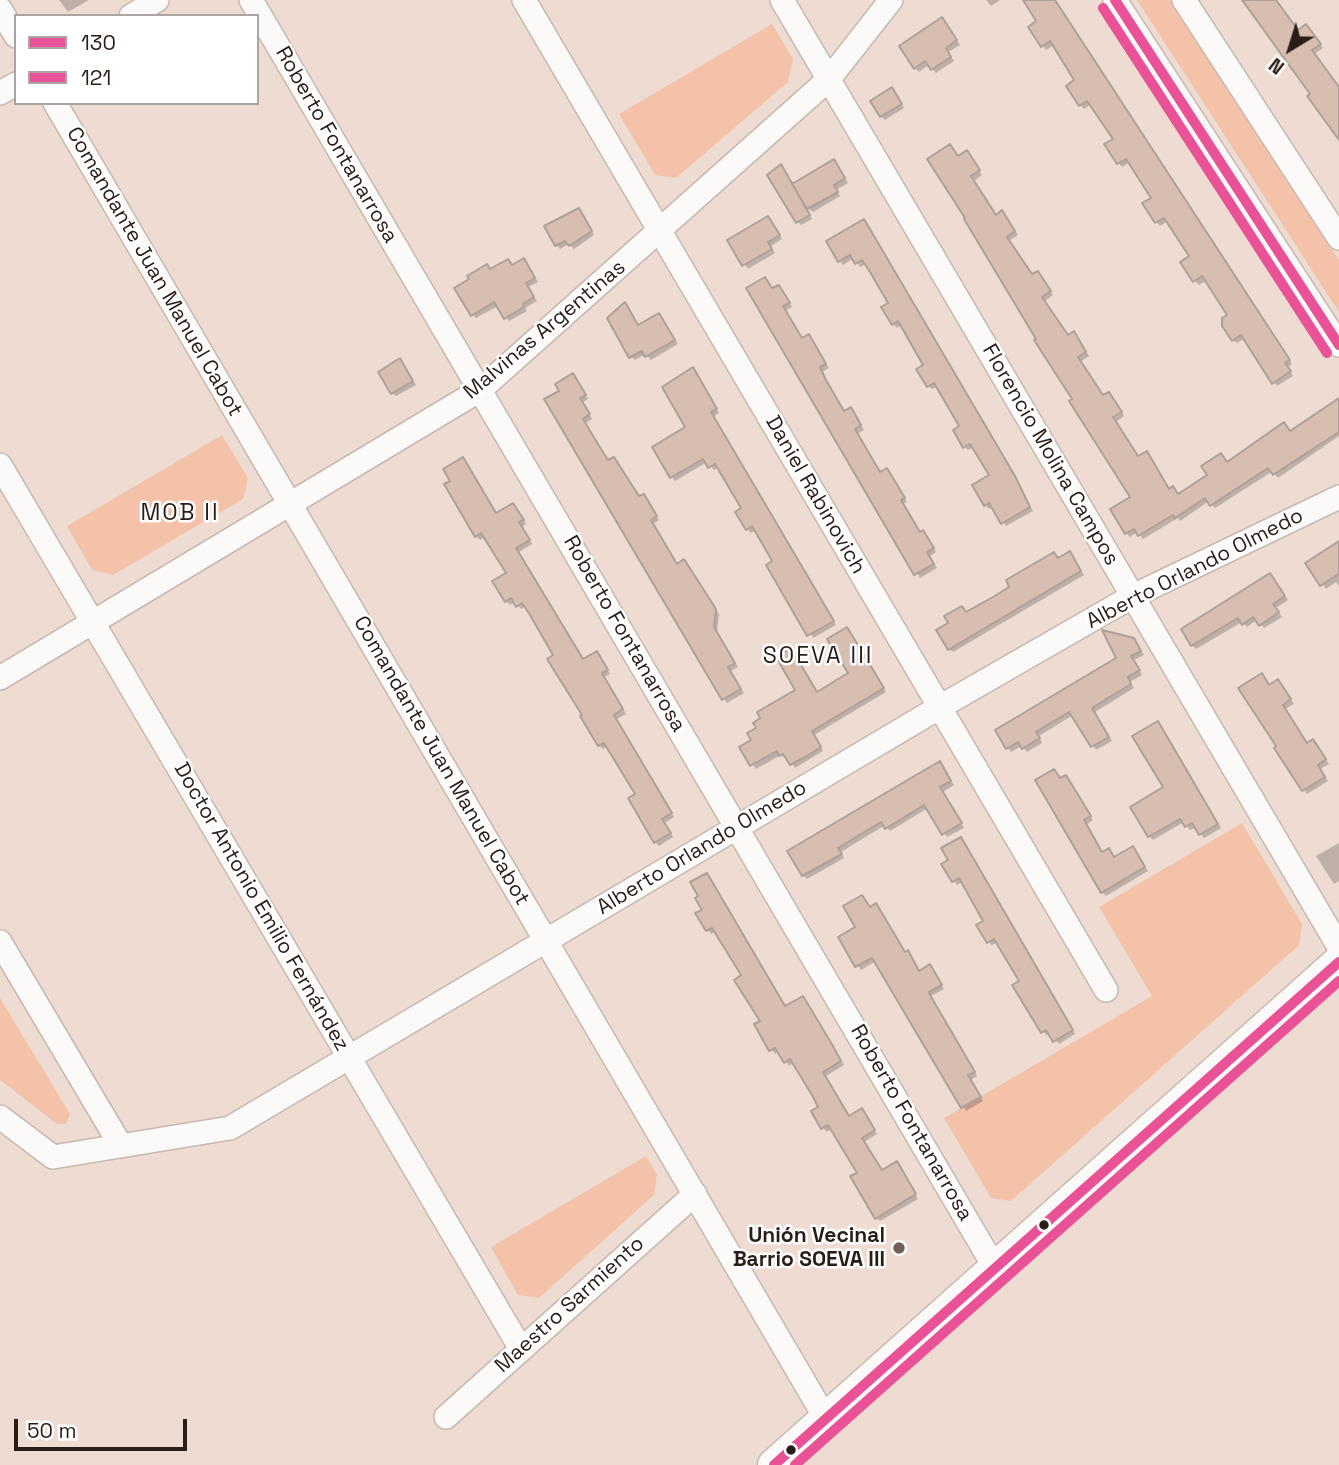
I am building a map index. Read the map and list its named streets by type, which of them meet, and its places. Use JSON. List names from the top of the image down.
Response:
{
  "streets": {
    "street": [
      "Roberto Fontanarrosa",
      "Comandante Juan Manuel Cabot",
      "Malvinas Argentinas",
      "Florencio Molina Campos",
      "Daniel Rabinovich",
      "Alberto Orlando Olmedo",
      "Doctor Antonio Emilio Fernández",
      "Maestro Sarmiento"
    ]
  },
  "crossings": [
    ["Roberto Fontanarrosa", "Malvinas Argentinas"],
    ["Roberto Fontanarrosa", "Alberto Orlando Olmedo"],
    ["Comandante Juan Manuel Cabot", "Malvinas Argentinas"],
    ["Comandante Juan Manuel Cabot", "Alberto Orlando Olmedo"],
    ["Comandante Juan Manuel Cabot", "Maestro Sarmiento"],
    ["Malvinas Argentinas", "Florencio Molina Campos"],
    ["Malvinas Argentinas", "Daniel Rabinovich"],
    ["Malvinas Argentinas", "Doctor Antonio Emilio Fernández"],
    ["Florencio Molina Campos", "Alberto Orlando Olmedo"],
    ["Daniel Rabinovich", "Alberto Orlando Olmedo"],
    ["Alberto Orlando Olmedo", "Doctor Antonio Emilio Fernández"],
    ["Doctor Antonio Emilio Fernández", "Maestro Sarmiento"]
  ],
  "districts": ["MOB II", "SOEVA III"],
  "places": ["Unión Vecinal Barrio SOEVA III"],
  "lines": ["transit line 130", "transit line 121"],
  "legend": ["130", "121"],
  "scale_bar": "50 m",
  "north": "bottom left"
}
